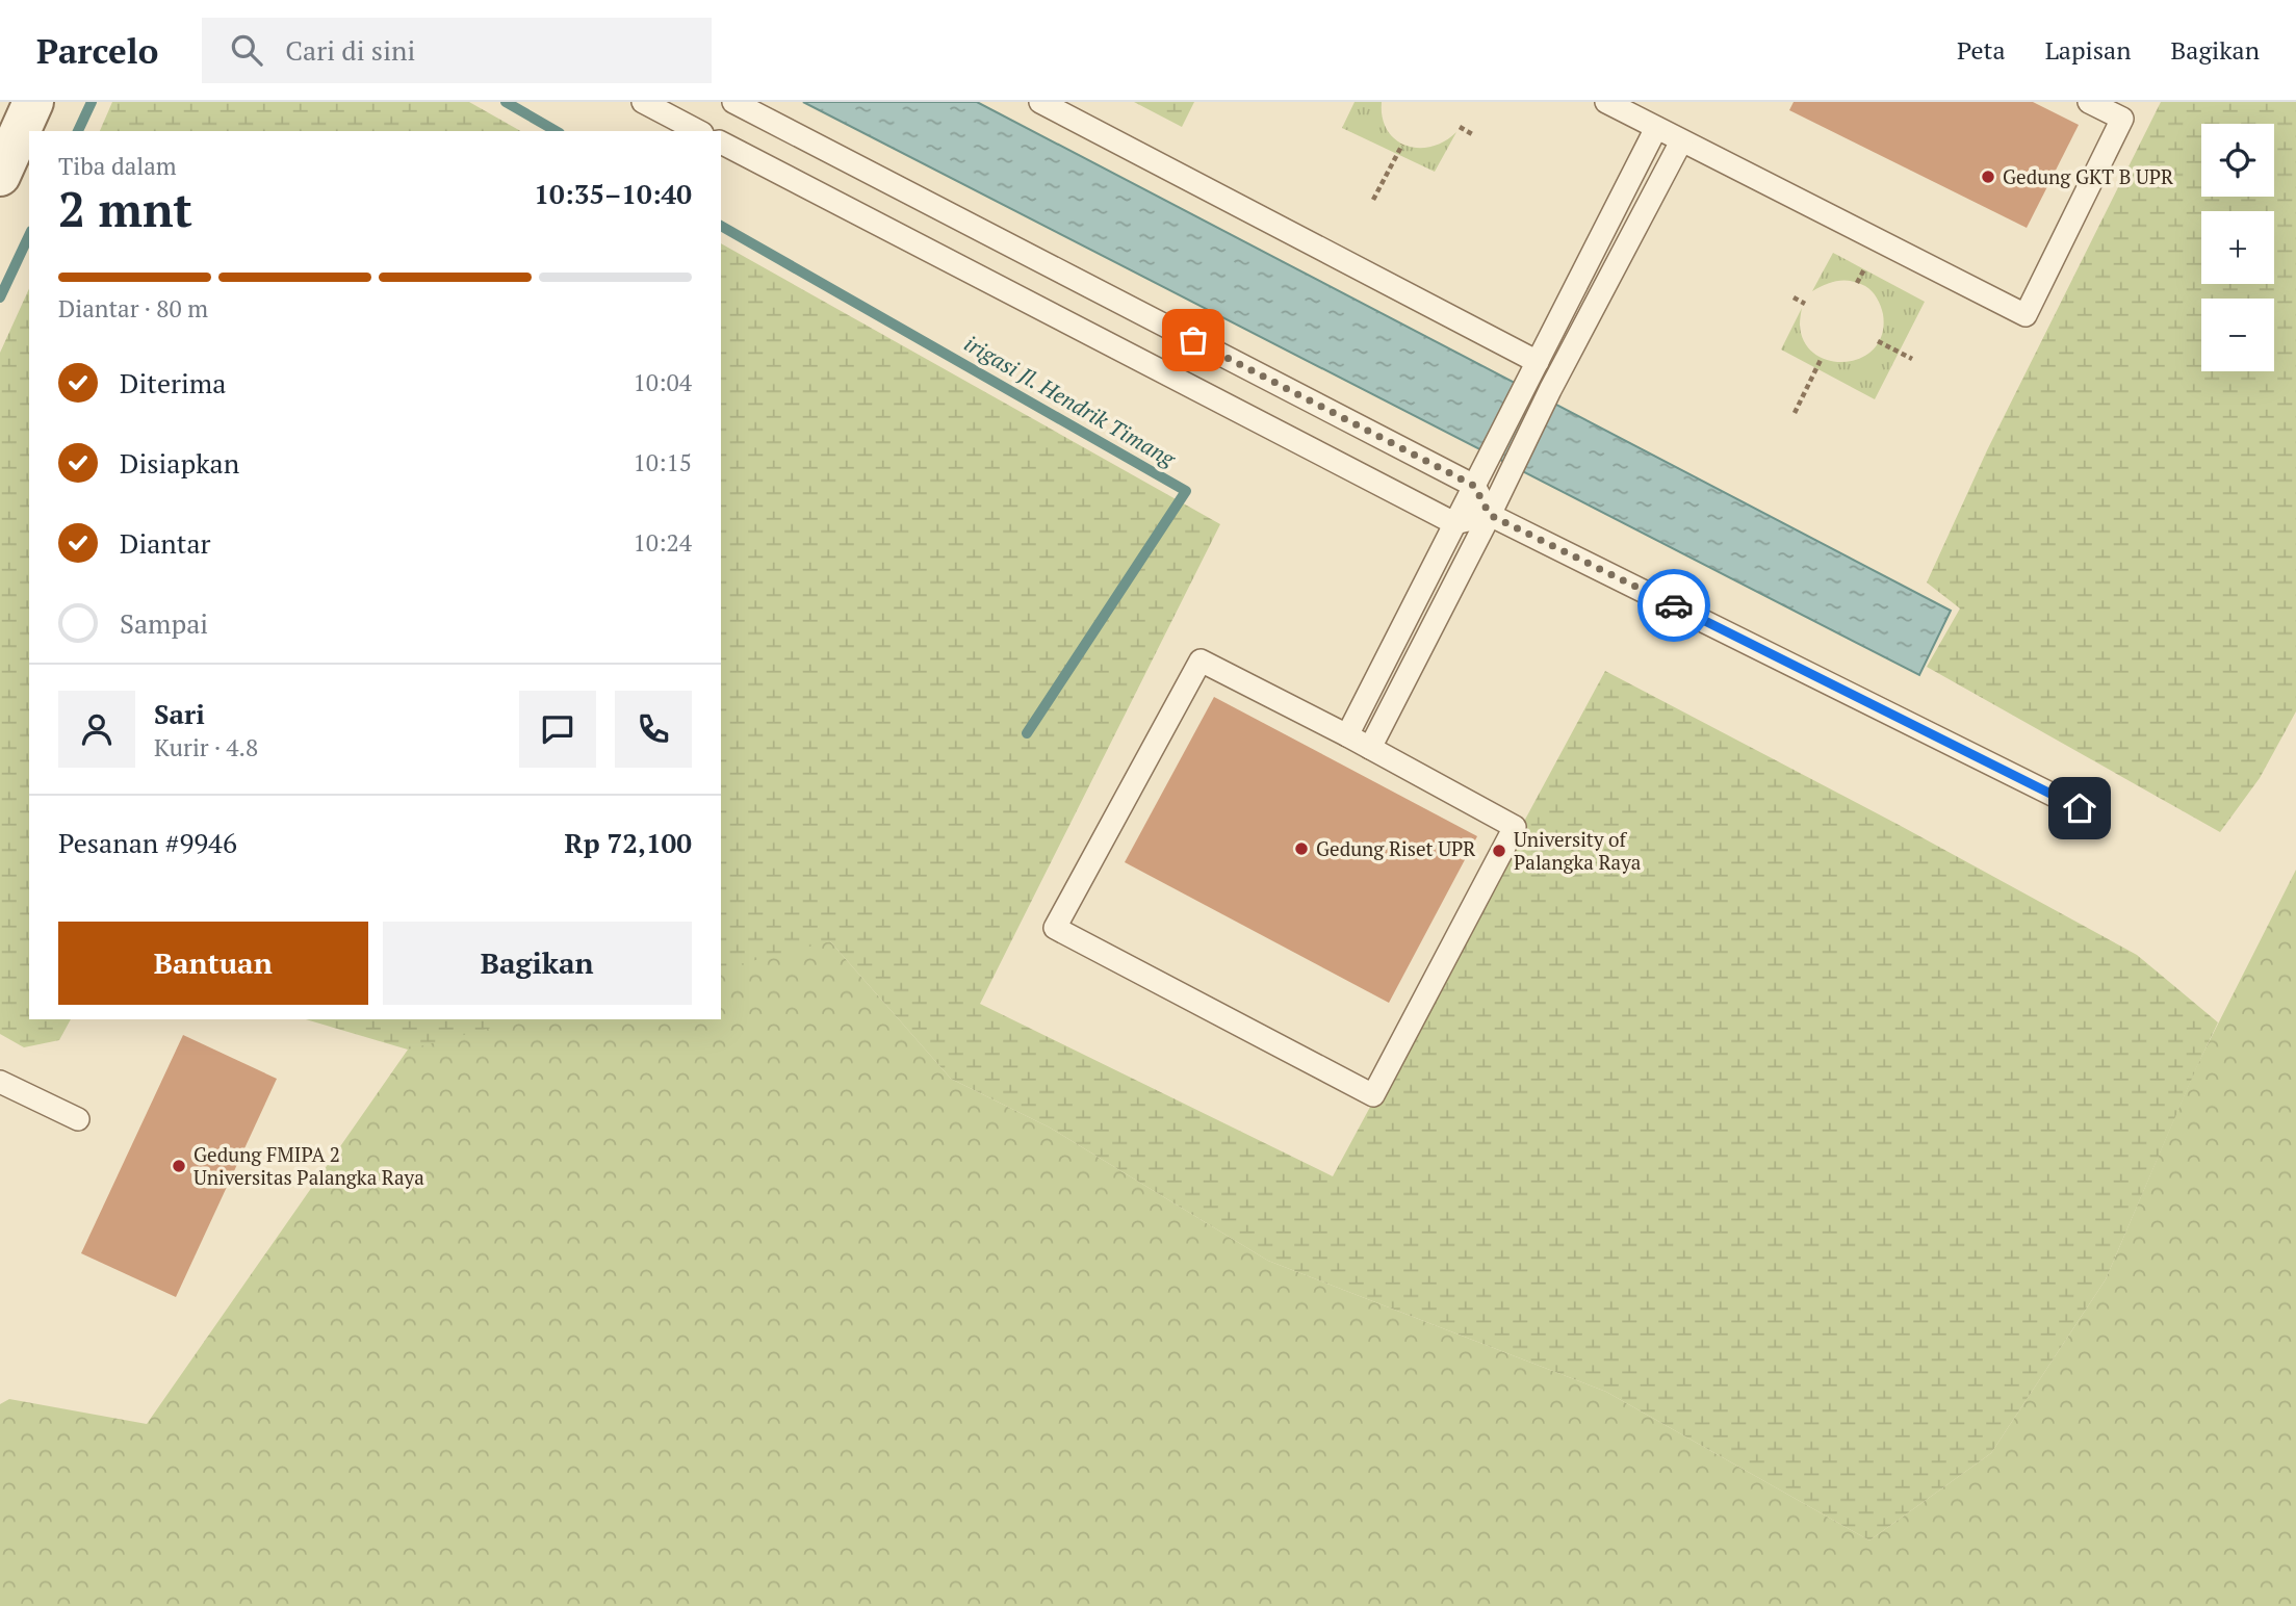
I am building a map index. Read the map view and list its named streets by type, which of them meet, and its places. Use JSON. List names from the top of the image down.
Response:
{
  "water": ["irigasi Jl. Hendrik Timang"],
  "places": [
    "Gedung GKT B UPR",
    "Gedung Riset UPR",
    "University of Palangka Raya",
    "Gedung FMIPA 2 Universitas Palangka Raya"
  ],
  "page": {
    "header": "Parcelo",
    "search": "Cari di sini",
    "nav": ["Peta", "Lapisan", "Bagikan"],
    "map_buttons": ["+", "−"],
    "heading": ["2 mnt", "Tiba dalam", "10:35–10:40"],
    "panel": [
      "Sari",
      "Kurir · 4.8",
      "Pesanan #9946",
      "Rp 72,100"
    ],
    "bar": "Diantar · 80 m",
    "list": [
      ["Diterima", "10:04"],
      ["Disiapkan", "10:15"],
      ["Diantar", "10:24"],
      "Sampai"
    ],
    "buttons": ["Bantuan", "Bagikan"]
  }
}
